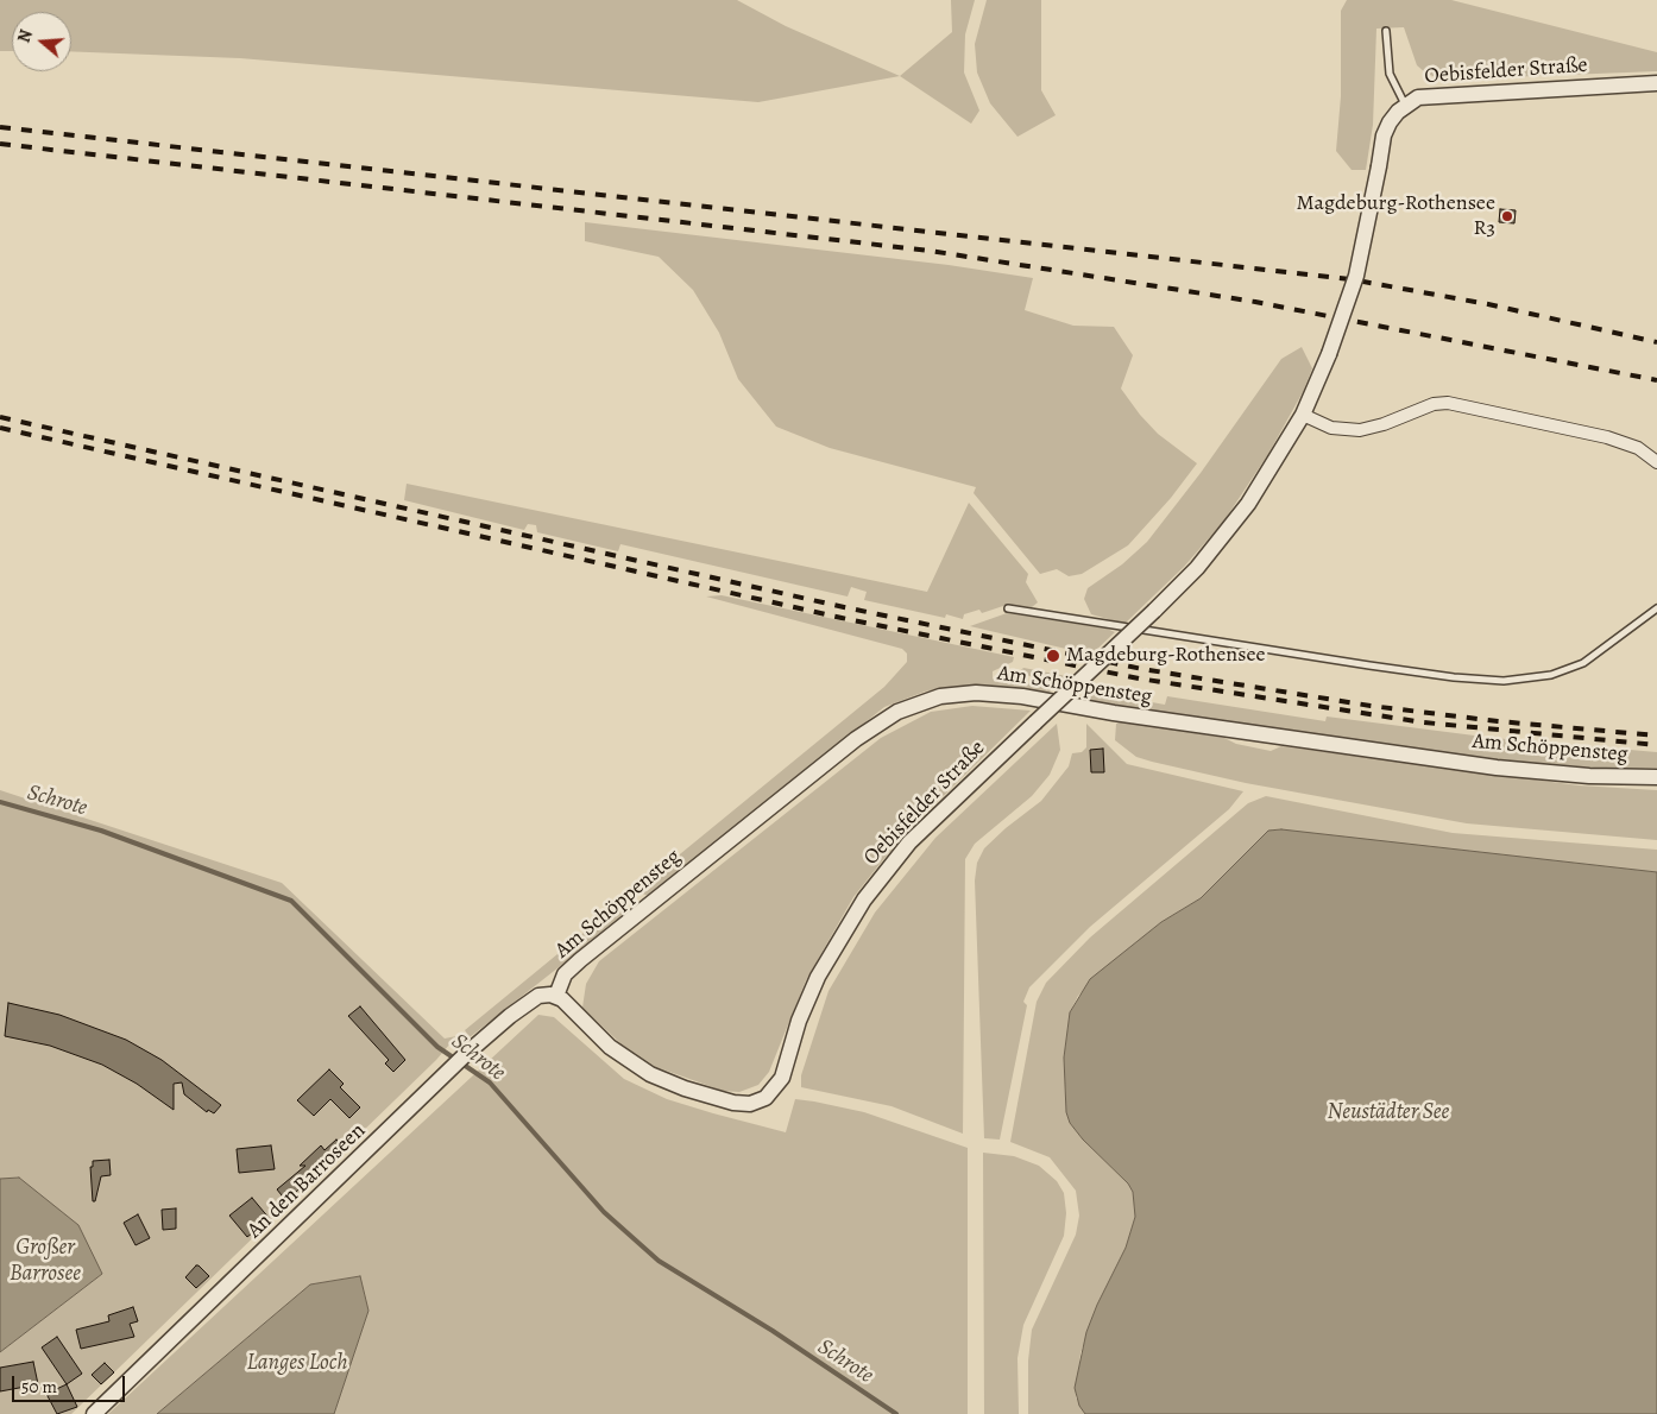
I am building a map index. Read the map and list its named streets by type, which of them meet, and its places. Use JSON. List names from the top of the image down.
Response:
{
  "streets": {
    "street": ["Oebisfelder Straße", "Am Schöppensteg", "An den Barroseen"]
  },
  "crossings": [
    ["Oebisfelder Straße", "Am Schöppensteg"],
    ["Oebisfelder Straße", "An den Barroseen"],
    ["Am Schöppensteg", "An den Barroseen"]
  ],
  "water": [
    "Schrote",
    "Neustädter See",
    "Großer Barrosee",
    "Langes Loch"
  ],
  "places": ["Magdeburg-Rothensee R3", "Magdeburg-Rothensee"],
  "scale_bar": "50 m",
  "north": "left"
}
